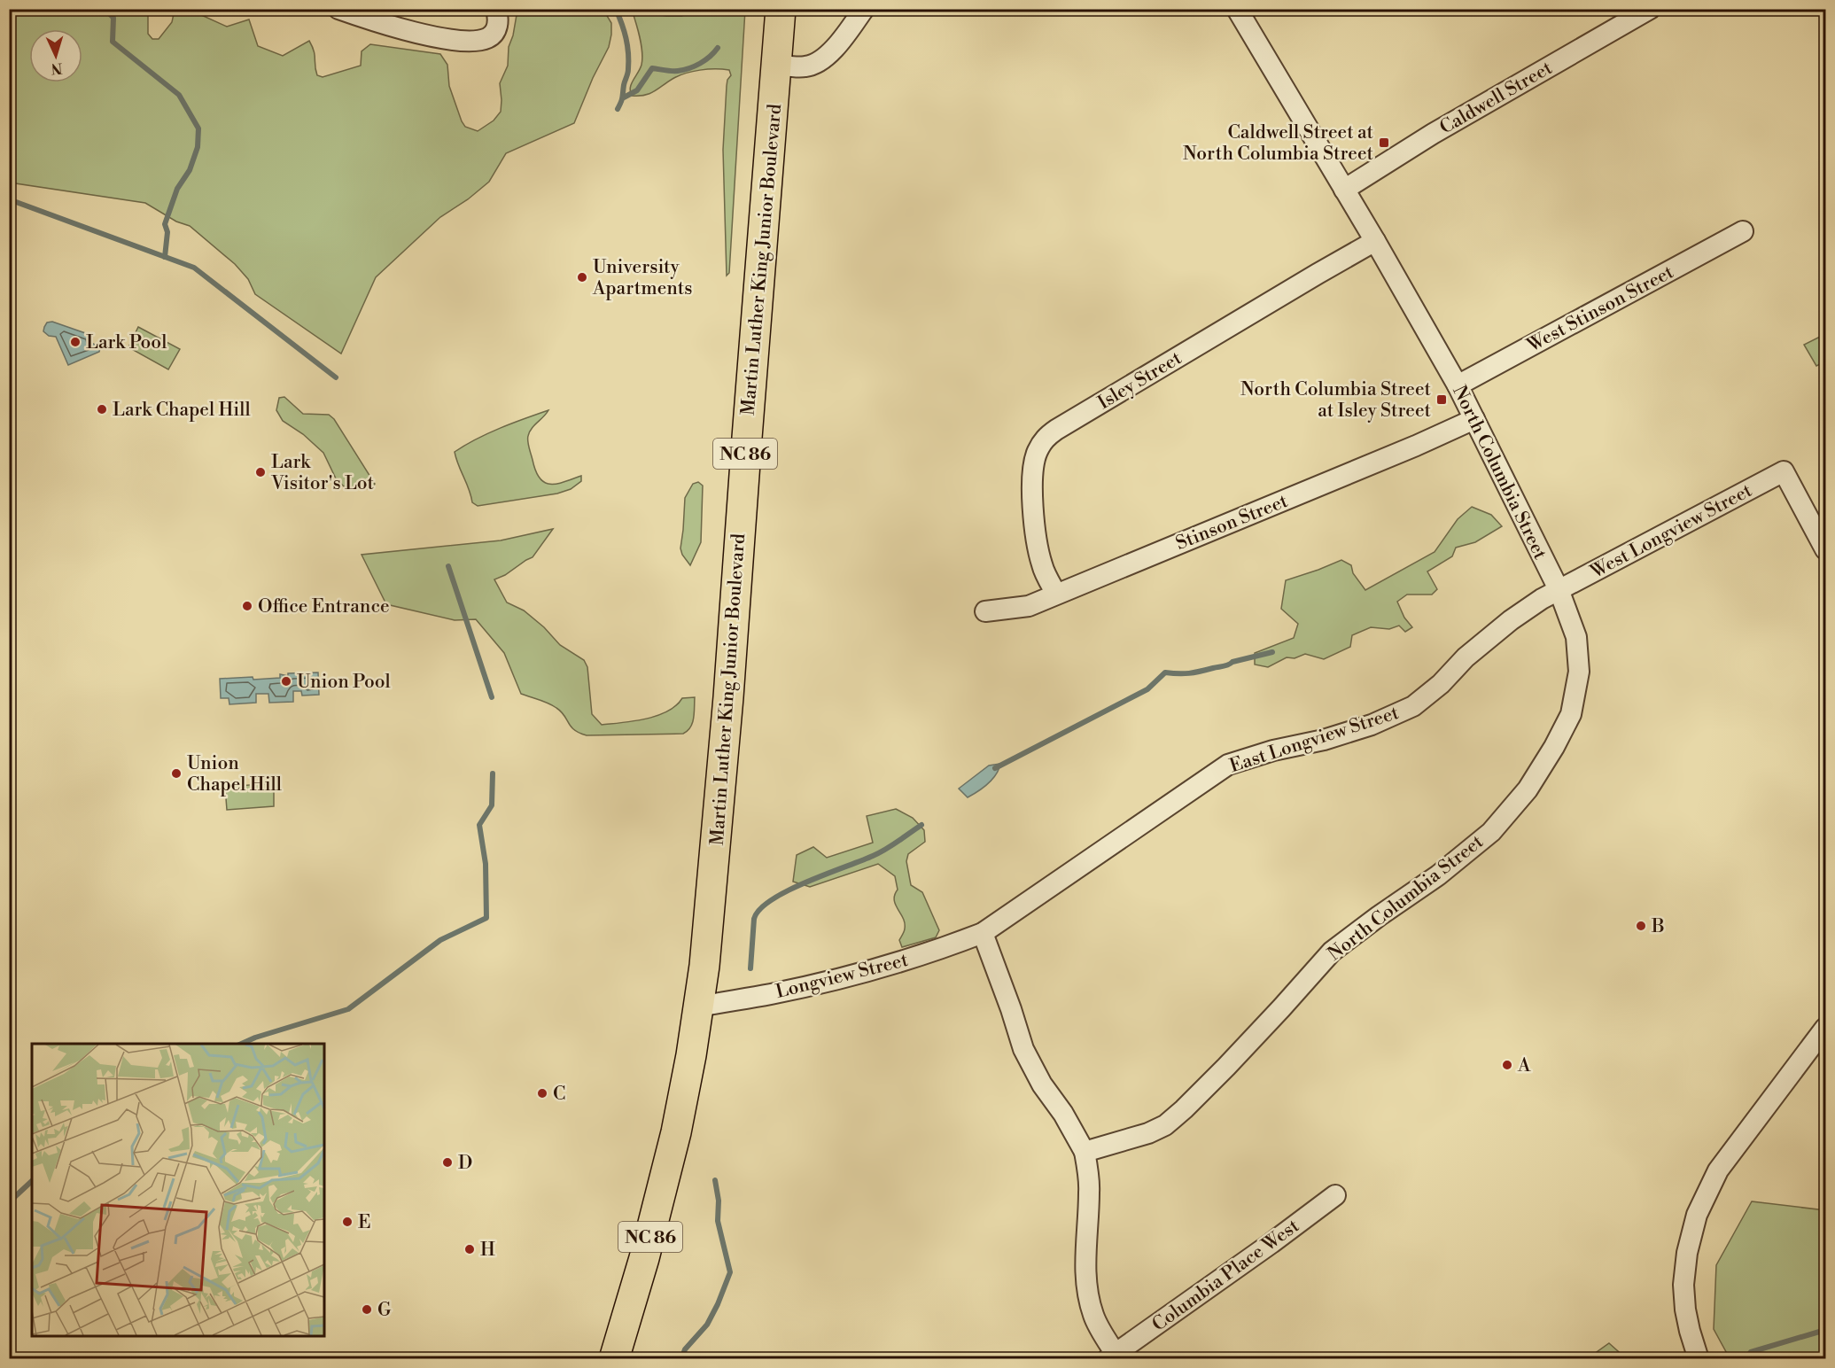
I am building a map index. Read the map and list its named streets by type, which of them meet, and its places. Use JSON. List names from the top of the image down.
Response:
{
  "streets": {
    "main road": ["Martin Luther King Junior Boulevard", "NC 86"],
    "street": [
      "Caldwell Street",
      "West Stinson Street",
      "Isley Street",
      "North Columbia Street",
      "Stinson Street",
      "West Longview Street",
      "East Longview Street",
      "Longview Street",
      "Columbia Place West"
    ]
  },
  "crossings": [
    ["Caldwell Street", "North Columbia Street"],
    ["Martin Luther King Junior Boulevard", "Longview Street"],
    ["West Stinson Street", "North Columbia Street"],
    ["Isley Street", "North Columbia Street"],
    ["Isley Street", "Stinson Street"],
    ["North Columbia Street", "Stinson Street"],
    ["North Columbia Street", "West Longview Street"],
    ["North Columbia Street", "East Longview Street"],
    ["West Longview Street", "East Longview Street"],
    ["East Longview Street", "Longview Street"]
  ],
  "places": {
    "transit": ["Caldwell Street at North Columbia Street", "North Columbia Street at Isley Street"],
    "other": [
      "University Apartments",
      "Lark Pool",
      "Lark Chapel Hill",
      "Lark Visitor's Lot",
      "Office Entrance",
      "Union Pool",
      "Union Chapel Hill",
      "B",
      "A",
      "C",
      "D",
      "E",
      "H",
      "G"
    ]
  },
  "north": "bottom"
}
